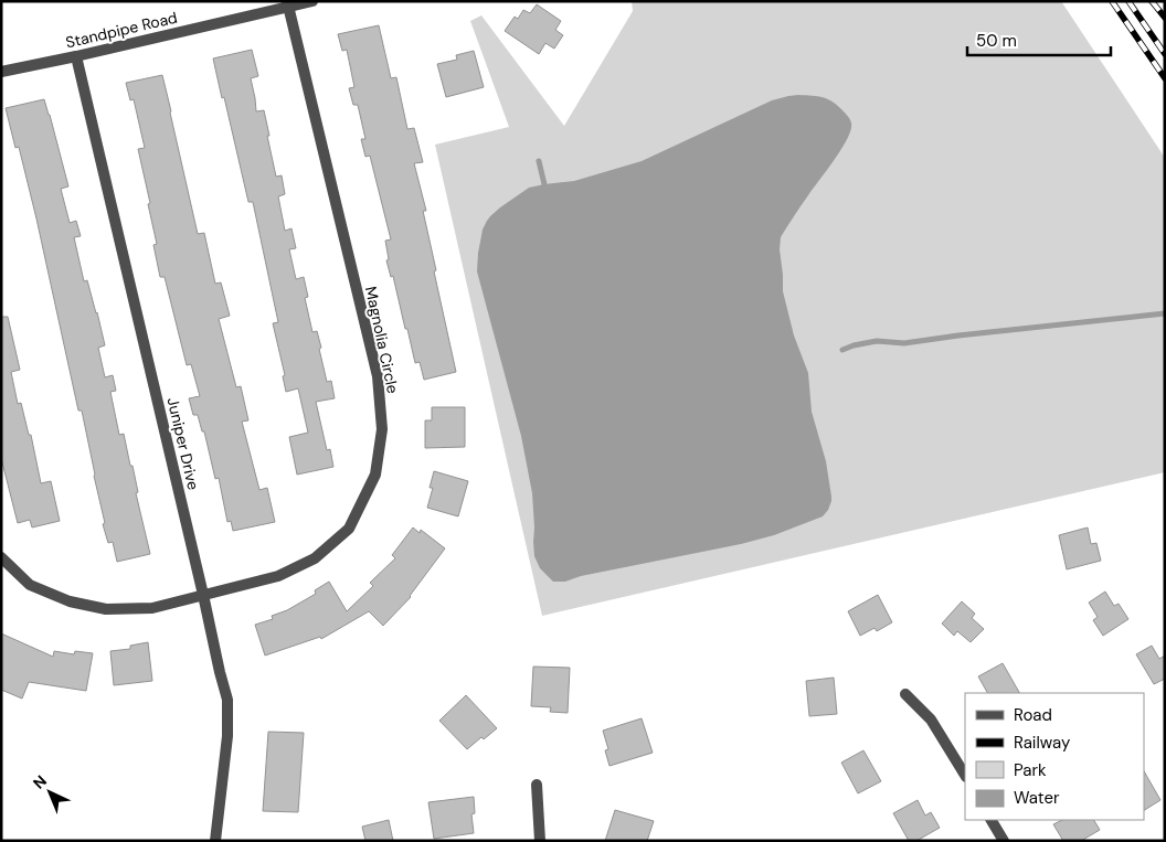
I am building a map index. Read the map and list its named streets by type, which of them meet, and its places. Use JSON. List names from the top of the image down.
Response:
{
  "streets": {
    "street": ["Standpipe Road", "Magnolia Circle", "Juniper Drive"]
  },
  "crossings": [
    ["Standpipe Road", "Magnolia Circle"],
    ["Standpipe Road", "Juniper Drive"],
    ["Magnolia Circle", "Juniper Drive"]
  ],
  "legend": [
    "Road",
    "Railway",
    "Park",
    "Water"
  ],
  "scale_bar": "50 m",
  "north": "top left"
}
